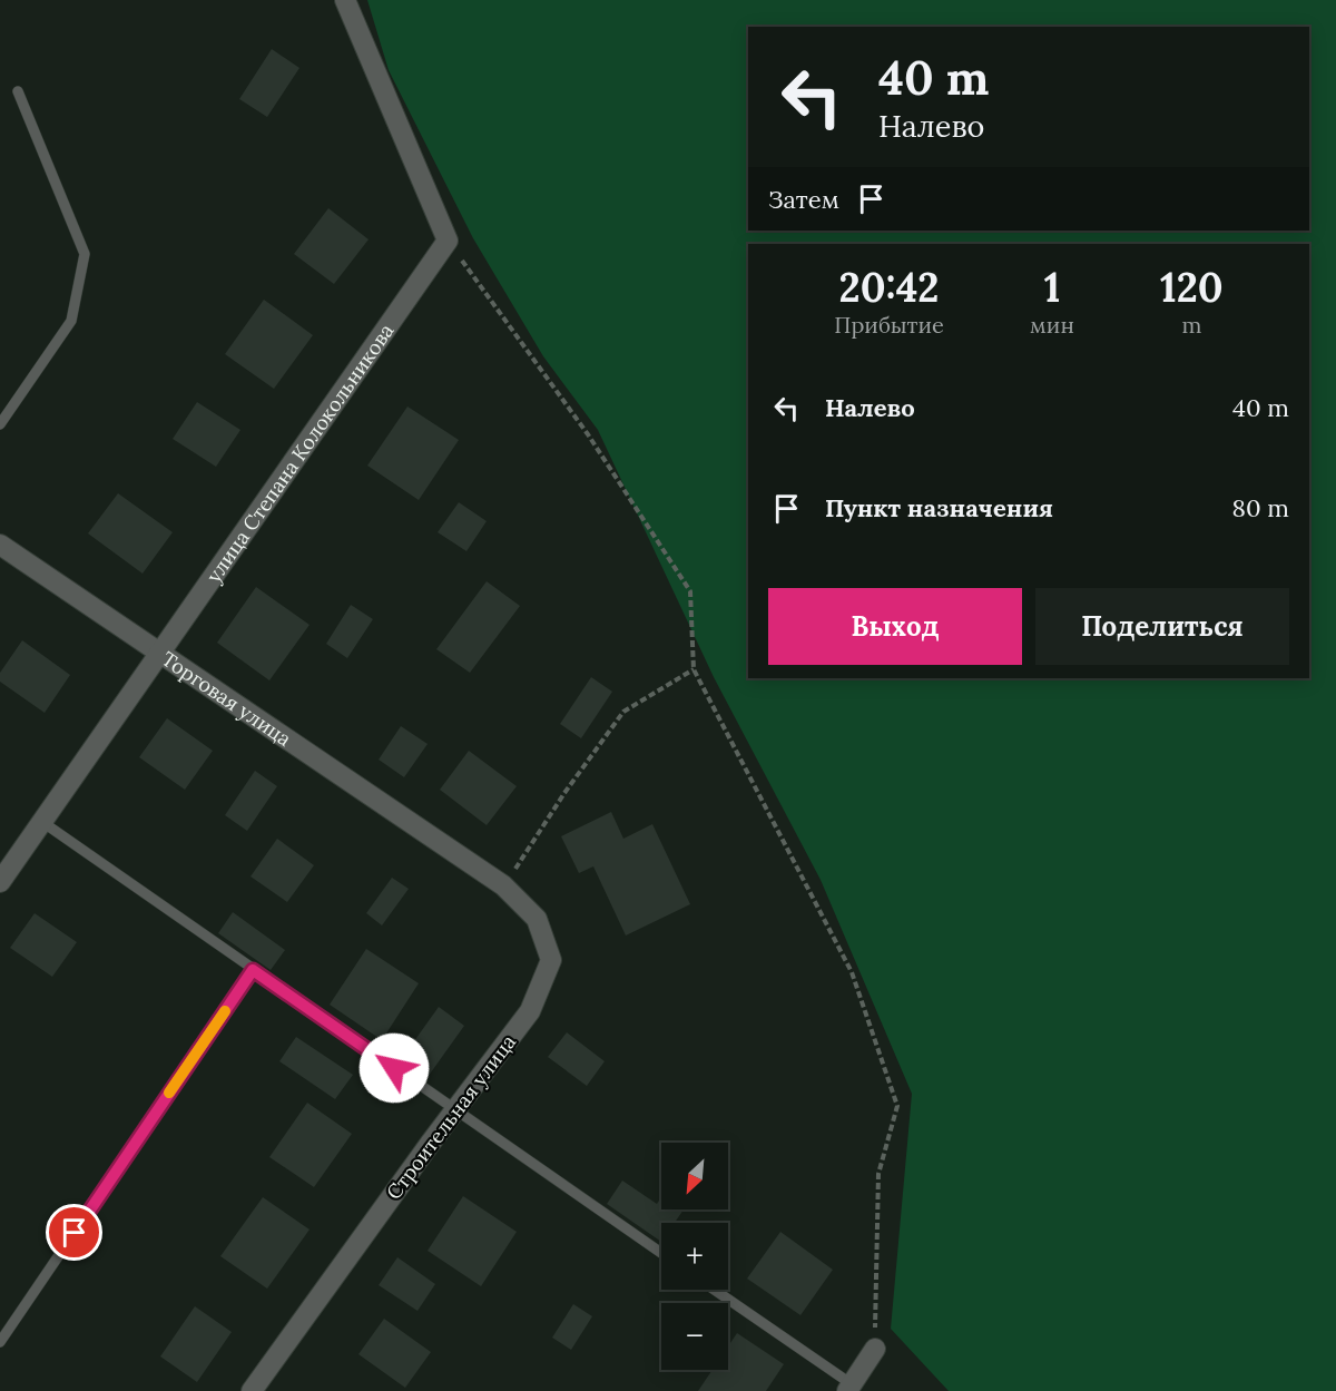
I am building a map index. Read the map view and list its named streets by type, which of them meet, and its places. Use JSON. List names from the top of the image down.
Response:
{
  "streets": {
    "street": ["улица Степана Колокольникова", "Торговая улица", "Строительная улица"]
  },
  "crossings": [
    ["улица Степана Колокольникова", "Торговая улица"],
    ["Торговая улица", "Строительная улица"]
  ],
  "north": "bottom left",
  "page": {
    "turn": ["40 m", "Налево"],
    "then": "Затем",
    "eta": [
      "20:42",
      "Прибытие",
      "1",
      "мин",
      "120",
      "m"
    ],
    "list": [
      {
        "name": "Налево",
        "value": "40 m"
      },
      {
        "name": "Пункт назначения",
        "value": "80 m"
      }
    ],
    "buttons": ["Выход", "Поделиться"],
    "map_buttons": ["+", "−"]
  }
}
